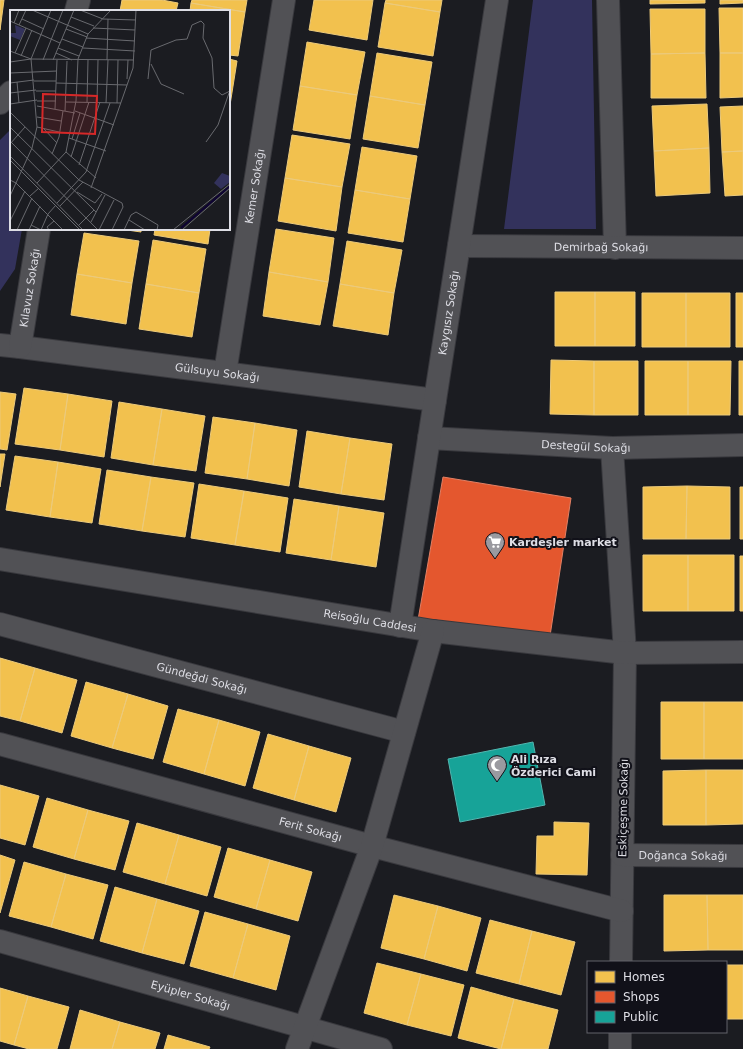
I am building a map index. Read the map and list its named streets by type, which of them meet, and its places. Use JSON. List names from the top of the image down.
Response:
{
  "streets": {
    "street": [
      "Kemer Sokağı",
      "Demirbağ Sokağı",
      "Kılavuz Sokağı",
      "Kaygısız Sokağı",
      "Gülsuyu Sokağı",
      "Destegül Sokağı",
      "Reisoğlu Caddesi",
      "Gündeğdi Sokağı",
      "Eskiçeşme Sokağı",
      "Ferit Sokağı",
      "Doğanca Sokağı",
      "Eyüpler Sokağı"
    ]
  },
  "crossings": [
    ["Kemer Sokağı", "Gülsuyu Sokağı"],
    ["Demirbağ Sokağı", "Kaygısız Sokağı"],
    ["Kılavuz Sokağı", "Gülsuyu Sokağı"],
    ["Kaygısız Sokağı", "Gülsuyu Sokağı"],
    ["Kaygısız Sokağı", "Destegül Sokağı"],
    ["Kaygısız Sokağı", "Reisoğlu Caddesi"],
    ["Destegül Sokağı", "Eskiçeşme Sokağı"],
    ["Reisoğlu Caddesi", "Eskiçeşme Sokağı"],
    ["Eskiçeşme Sokağı", "Ferit Sokağı"],
    ["Eskiçeşme Sokağı", "Doğanca Sokağı"]
  ],
  "places": {
    "supermarket": ["Kardeşler market"],
    "mosque": ["Ali Rıza Özderici Cami"]
  },
  "legend": ["Homes", "Shops", "Public"]
}
